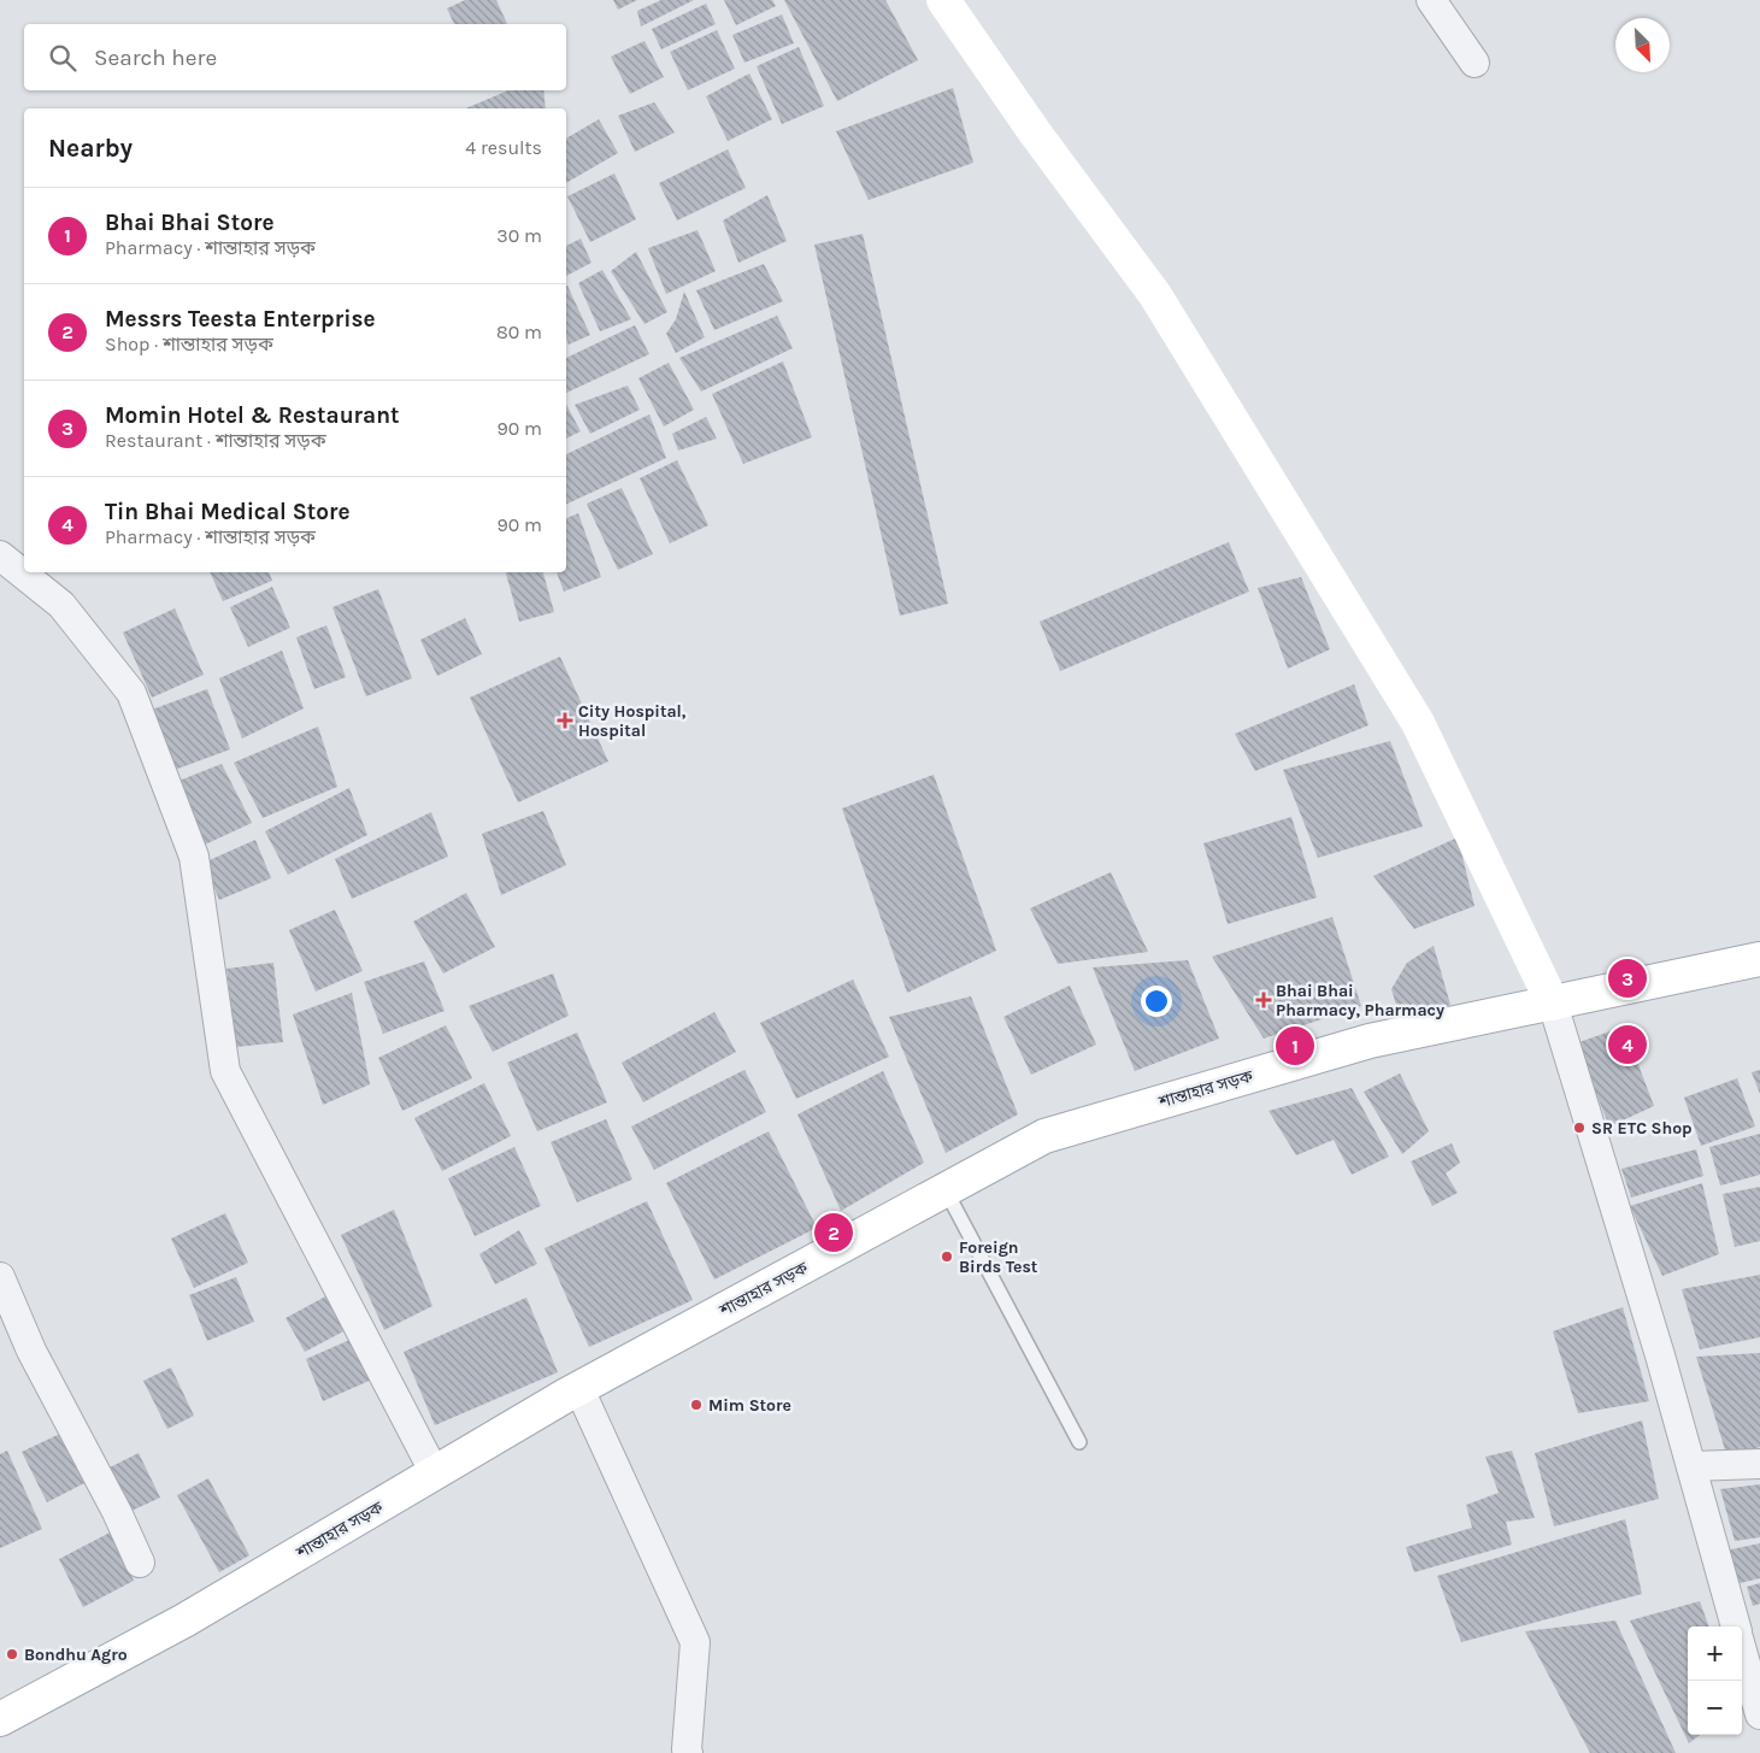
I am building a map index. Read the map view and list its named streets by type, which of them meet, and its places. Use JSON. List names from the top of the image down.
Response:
{
  "streets": {
    "main road": ["শান্তাহার সড়ক"]
  },
  "places": {
    "health": ["City Hospital, Hospital", "Bhai Bhai Pharmacy, Pharmacy"],
    "other": [
      "SR ETC Shop",
      "Foreign Birds Test",
      "Mim Store",
      "Bondhu Agro"
    ]
  },
  "north": "bottom right",
  "page": {
    "search": "Search here",
    "heading": ["Nearby", "4 results"],
    "list": [
      {
        "mark": "1",
        "name": "Bhai Bhai Store",
        "note": "Pharmacy · শান্তাহার সড়ক",
        "value": "30 m"
      },
      {
        "mark": "2",
        "name": "Messrs Teesta Enterprise",
        "note": "Shop · শান্তাহার সড়ক",
        "value": "80 m"
      },
      {
        "mark": "3",
        "name": "Momin Hotel & Restaurant",
        "note": "Restaurant · শান্তাহার সড়ক",
        "value": "90 m"
      },
      {
        "mark": "4",
        "name": "Tin Bhai Medical Store",
        "note": "Pharmacy · শান্তাহার সড়ক",
        "value": "90 m"
      }
    ],
    "pins": [
      "3",
      "4",
      "1",
      "2"
    ],
    "map_buttons": ["+", "−"]
  }
}
